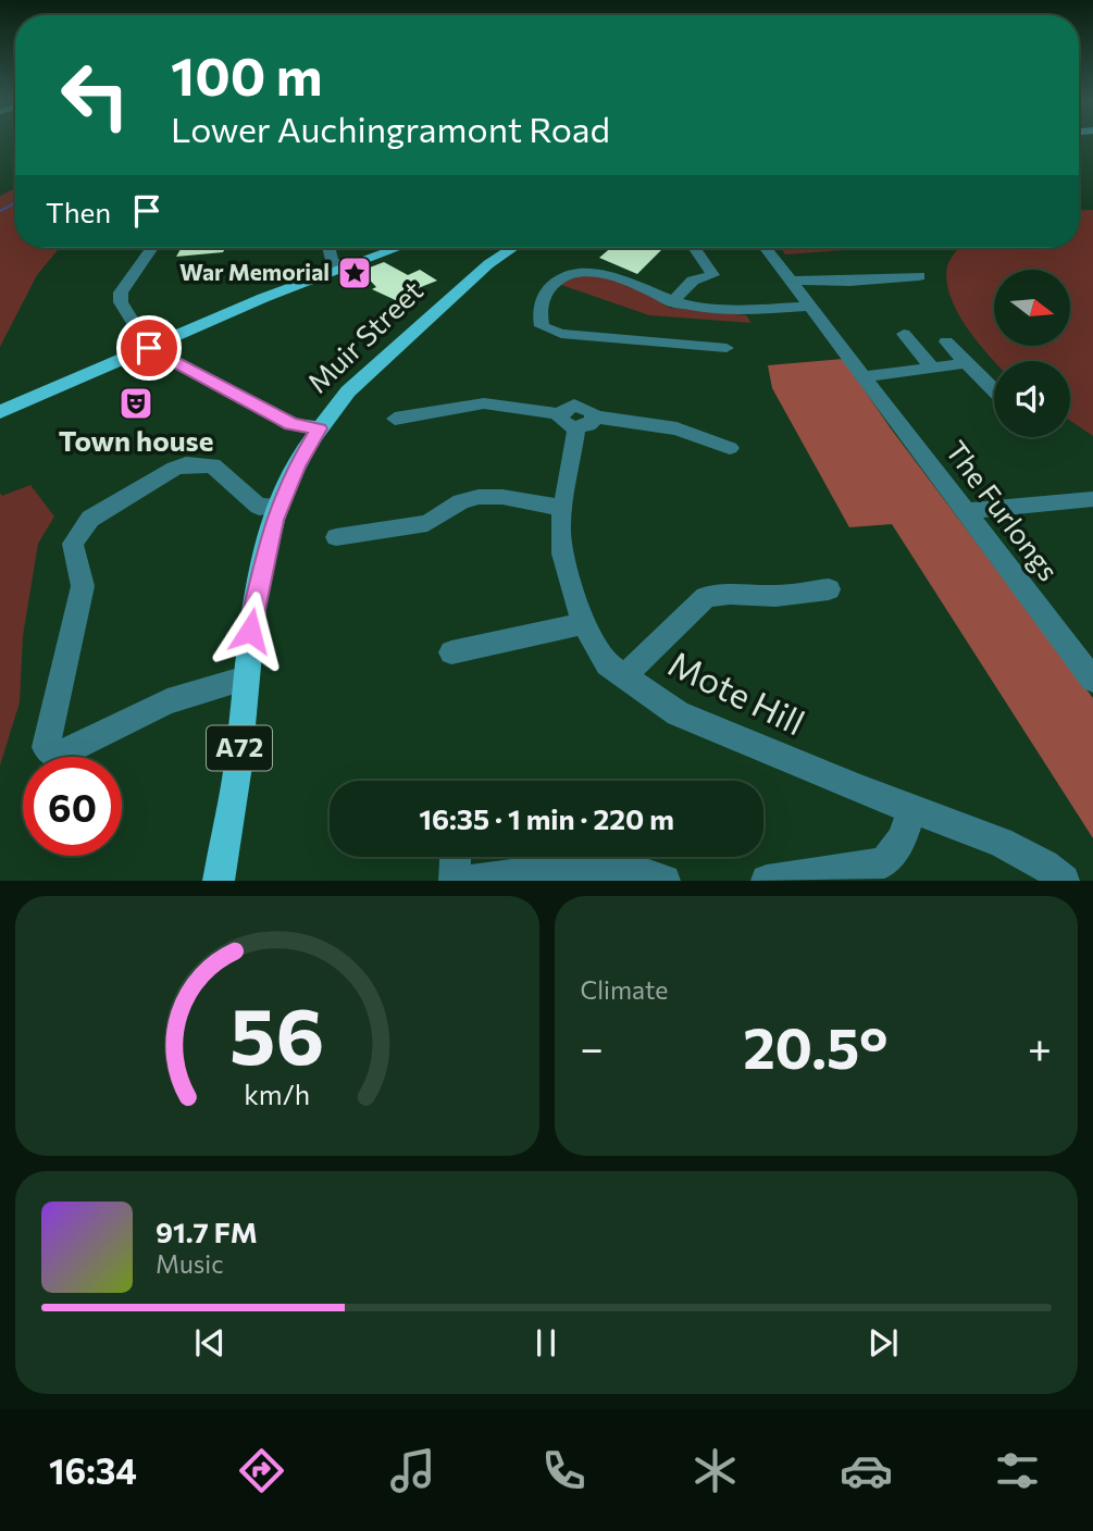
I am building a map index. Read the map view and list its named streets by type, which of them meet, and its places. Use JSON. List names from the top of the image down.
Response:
{
  "streets": {
    "main road": ["Muir Street", "A72"],
    "street": ["The Furlongs", "Mote Hill"]
  },
  "places": {
    "place": ["War Memorial"],
    "theatre": ["Town house"]
  },
  "north": "right",
  "page": {
    "turn": ["100 m", "Lower Auchingramont Road"],
    "then": "Then",
    "limit": "60",
    "trip": "16:35 · 1 min · 220 m",
    "tile": "Climate",
    "heat": ["−", "20.5°", "+"],
    "song": ["91.7 FM", "Music"],
    "tabs": "16:34",
    "gauge": ["56", "km/h"]
  }
}
